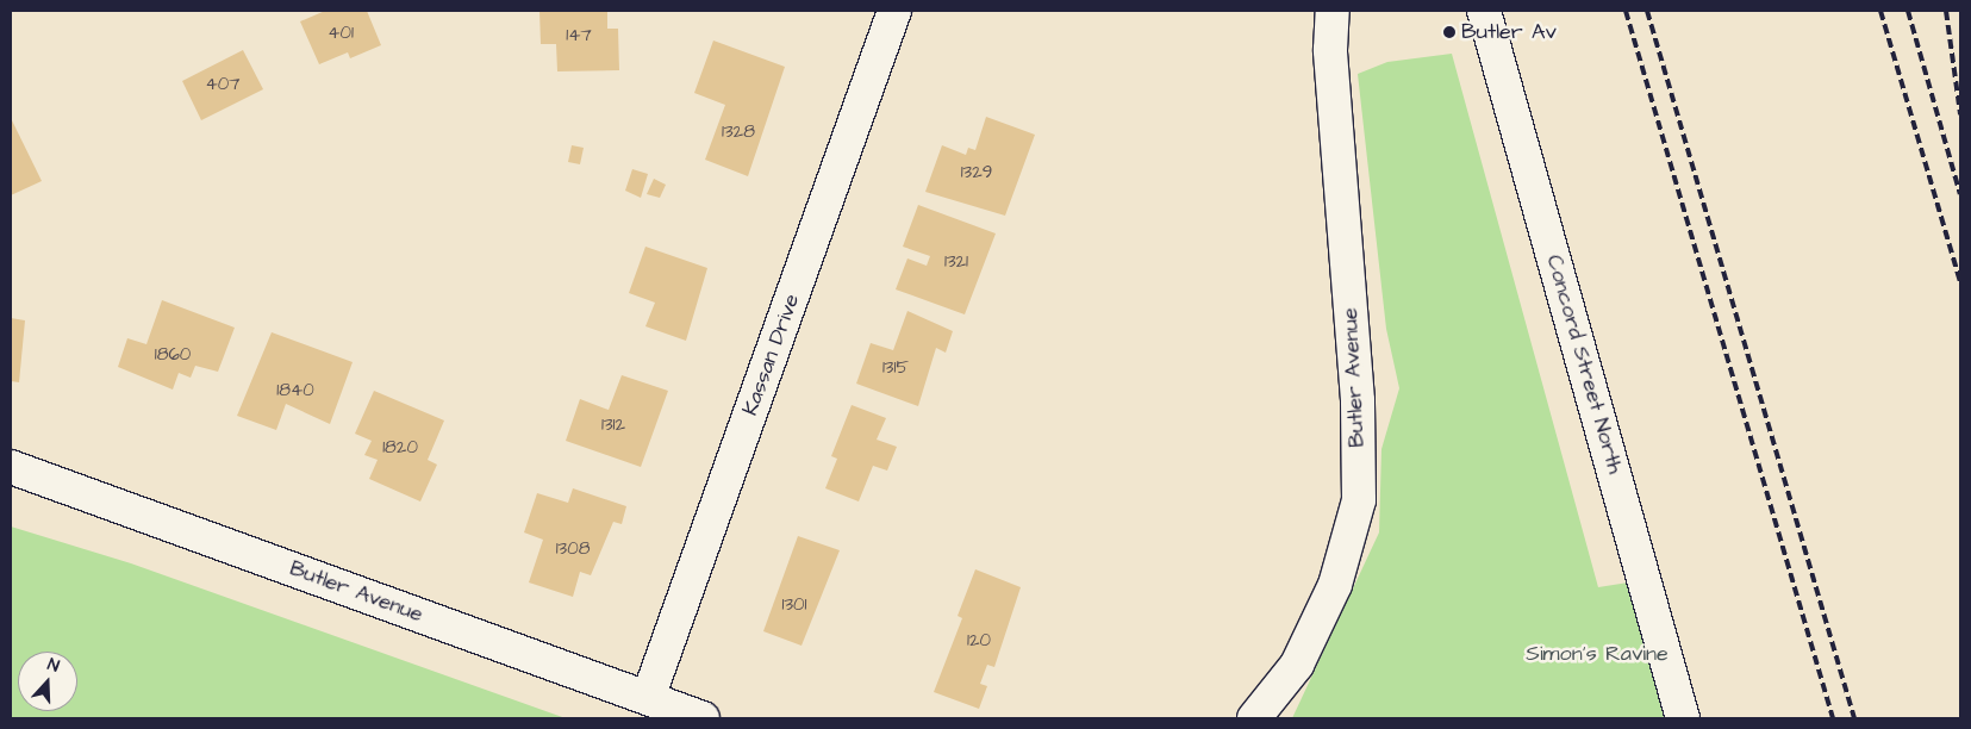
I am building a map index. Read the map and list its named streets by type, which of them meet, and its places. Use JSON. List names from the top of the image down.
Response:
{
  "streets": {
    "street": ["Kassan Drive", "Concord Street North", "Butler Avenue"]
  },
  "crossings": [
    ["Kassan Drive", "Butler Avenue"]
  ],
  "parks": ["Simon's Ravine"],
  "places": ["Butler Av"],
  "house_numbers": [
    "401",
    "147",
    "407",
    "1328",
    "1329",
    "1321",
    "1860",
    "1315",
    "1840",
    "1312",
    "1820",
    "1308",
    "1301",
    "120"
  ],
  "north": "top"
}
